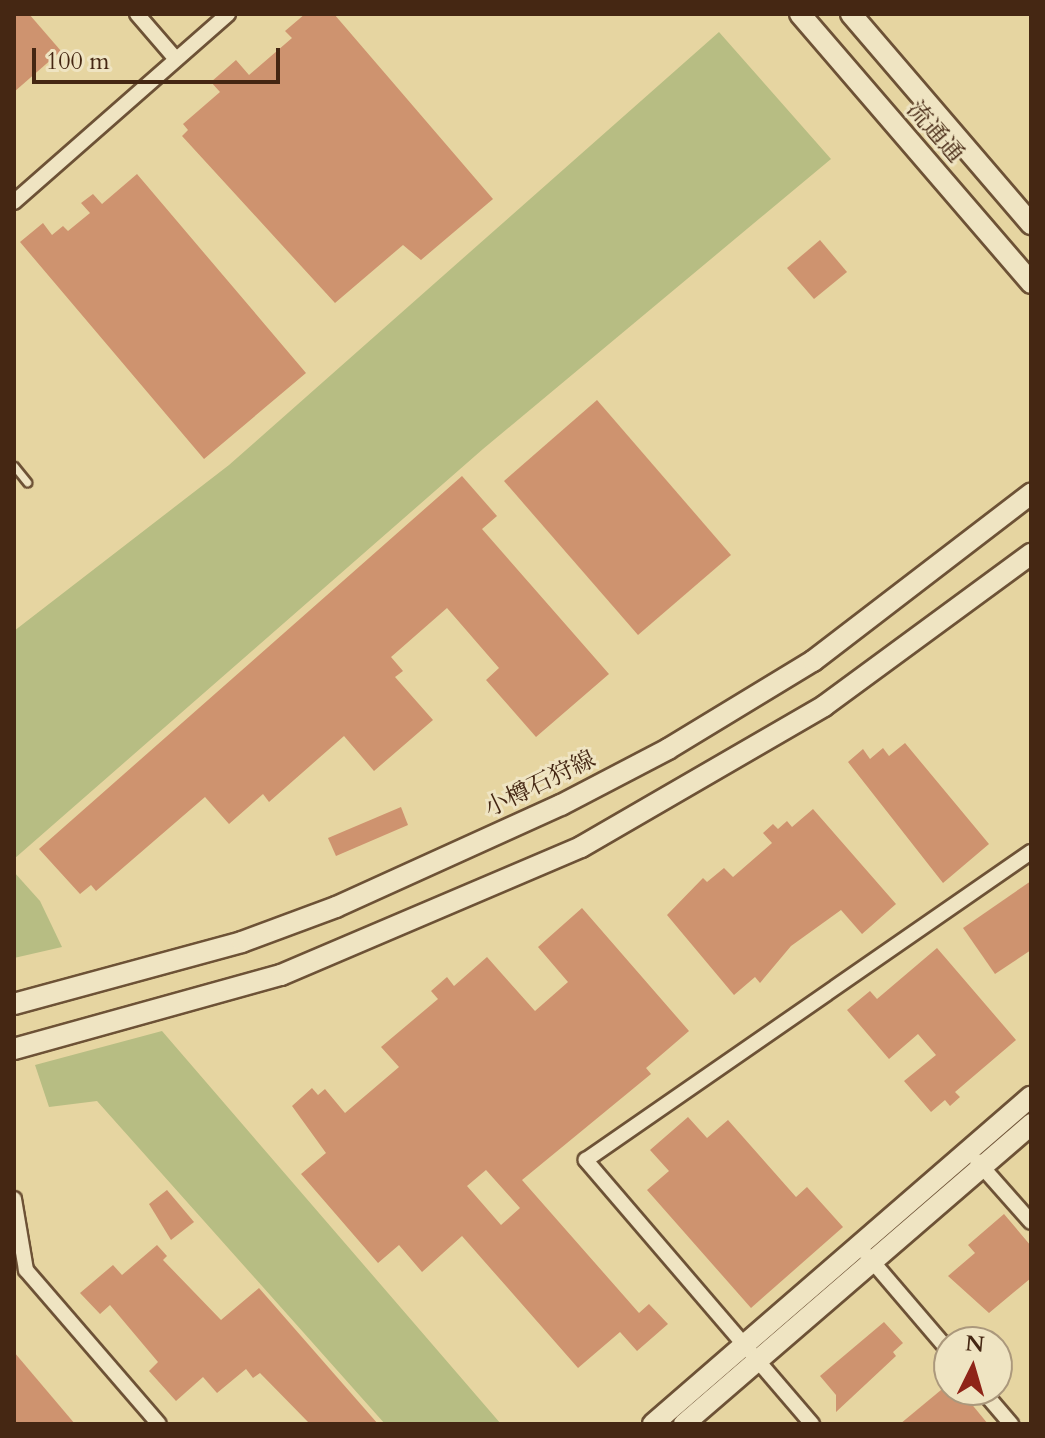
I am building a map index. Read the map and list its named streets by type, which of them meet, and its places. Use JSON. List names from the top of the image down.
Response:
{
  "streets": {
    "main road": ["流通通", "小樽石狩線"]
  },
  "scale_bar": "100 m",
  "north": "top"
}
